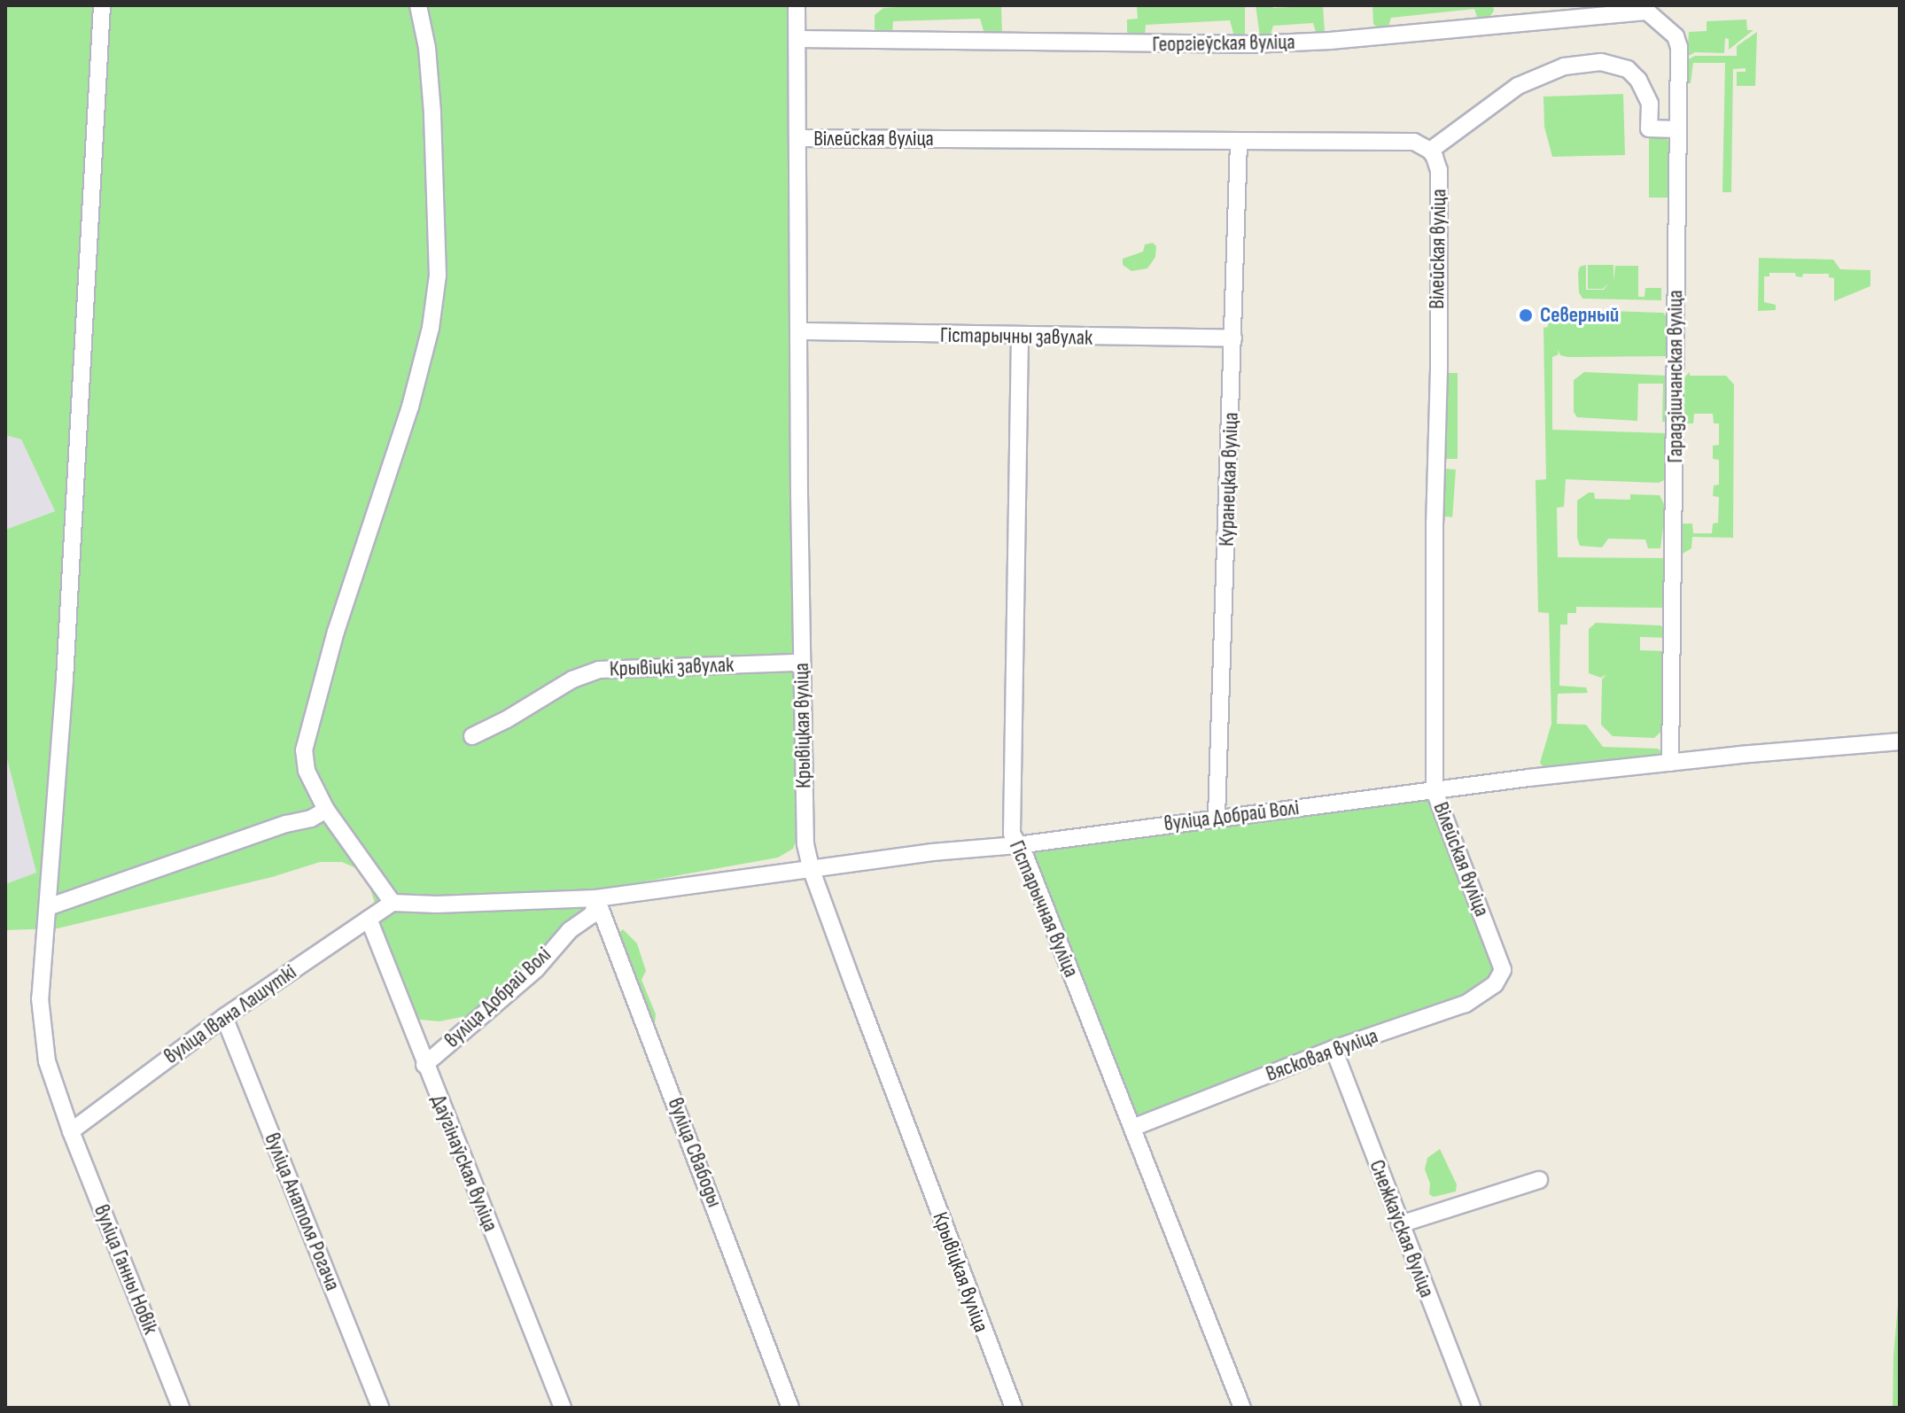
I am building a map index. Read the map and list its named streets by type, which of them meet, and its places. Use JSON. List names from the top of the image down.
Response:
{
  "streets": {
    "street": [
      "Георгіеўская вуліца",
      "Вілейская вуліца",
      "Гістарычны завулак",
      "Гарадзішчанская вуліца",
      "Куранецкая вуліца",
      "Крывіцкі завулак",
      "Крывіцкая вуліца",
      "вуліца Добрай Волі",
      "Гістарычная вуліца",
      "вуліца Івана Лашуткі",
      "Вясковая вуліца",
      "вуліца Свабоды",
      "Даўгінаўская вуліца",
      "вуліца Анатоля Рогача",
      "Снежкаўская вуліца",
      "вуліца Ганны Новік"
    ]
  },
  "crossings": [
    ["Георгіеўская вуліца", "Гарадзішчанская вуліца"],
    ["Георгіеўская вуліца", "Крывіцкая вуліца"],
    ["Вілейская вуліца", "Куранецкая вуліца"],
    ["Вілейская вуліца", "Крывіцкая вуліца"],
    ["Вілейская вуліца", "вуліца Добрай Волі"],
    ["Вілейская вуліца", "Вясковая вуліца"],
    ["Гістарычны завулак", "Куранецкая вуліца"],
    ["Гістарычны завулак", "Крывіцкая вуліца"],
    ["Гістарычны завулак", "Гістарычная вуліца"],
    ["Гарадзішчанская вуліца", "вуліца Добрай Волі"],
    ["Куранецкая вуліца", "вуліца Добрай Волі"],
    ["Крывіцкі завулак", "Крывіцкая вуліца"],
    ["Крывіцкая вуліца", "вуліца Добрай Волі"],
    ["вуліца Добрай Волі", "Гістарычная вуліца"],
    ["вуліца Добрай Волі", "вуліца Івана Лашуткі"],
    ["вуліца Добрай Волі", "вуліца Свабоды"],
    ["вуліца Добрай Волі", "Даўгінаўская вуліца"],
    ["Гістарычная вуліца", "Вясковая вуліца"],
    ["вуліца Івана Лашуткі", "Даўгінаўская вуліца"],
    ["вуліца Івана Лашуткі", "вуліца Анатоля Рогача"],
    ["вуліца Івана Лашуткі", "вуліца Ганны Новік"],
    ["Вясковая вуліца", "Снежкаўская вуліца"]
  ],
  "places": ["Северный"]
}
